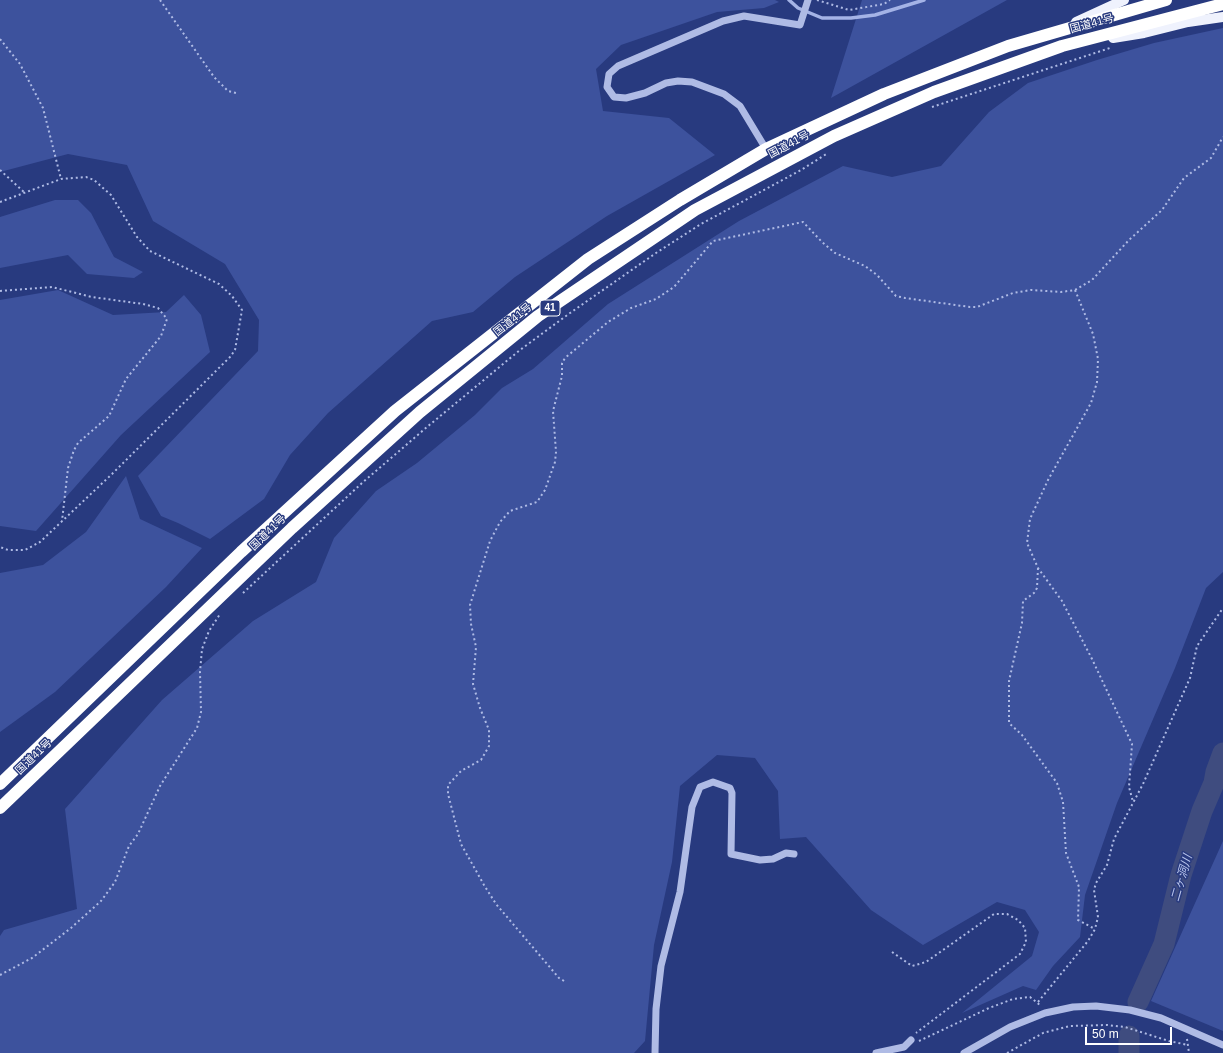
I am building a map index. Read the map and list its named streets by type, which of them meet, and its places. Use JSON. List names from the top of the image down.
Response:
{
  "streets": {
    "highway": ["国道41号", "41"]
  },
  "water": ["二ヶ洞川"],
  "scale_bar": "50 m"
}
